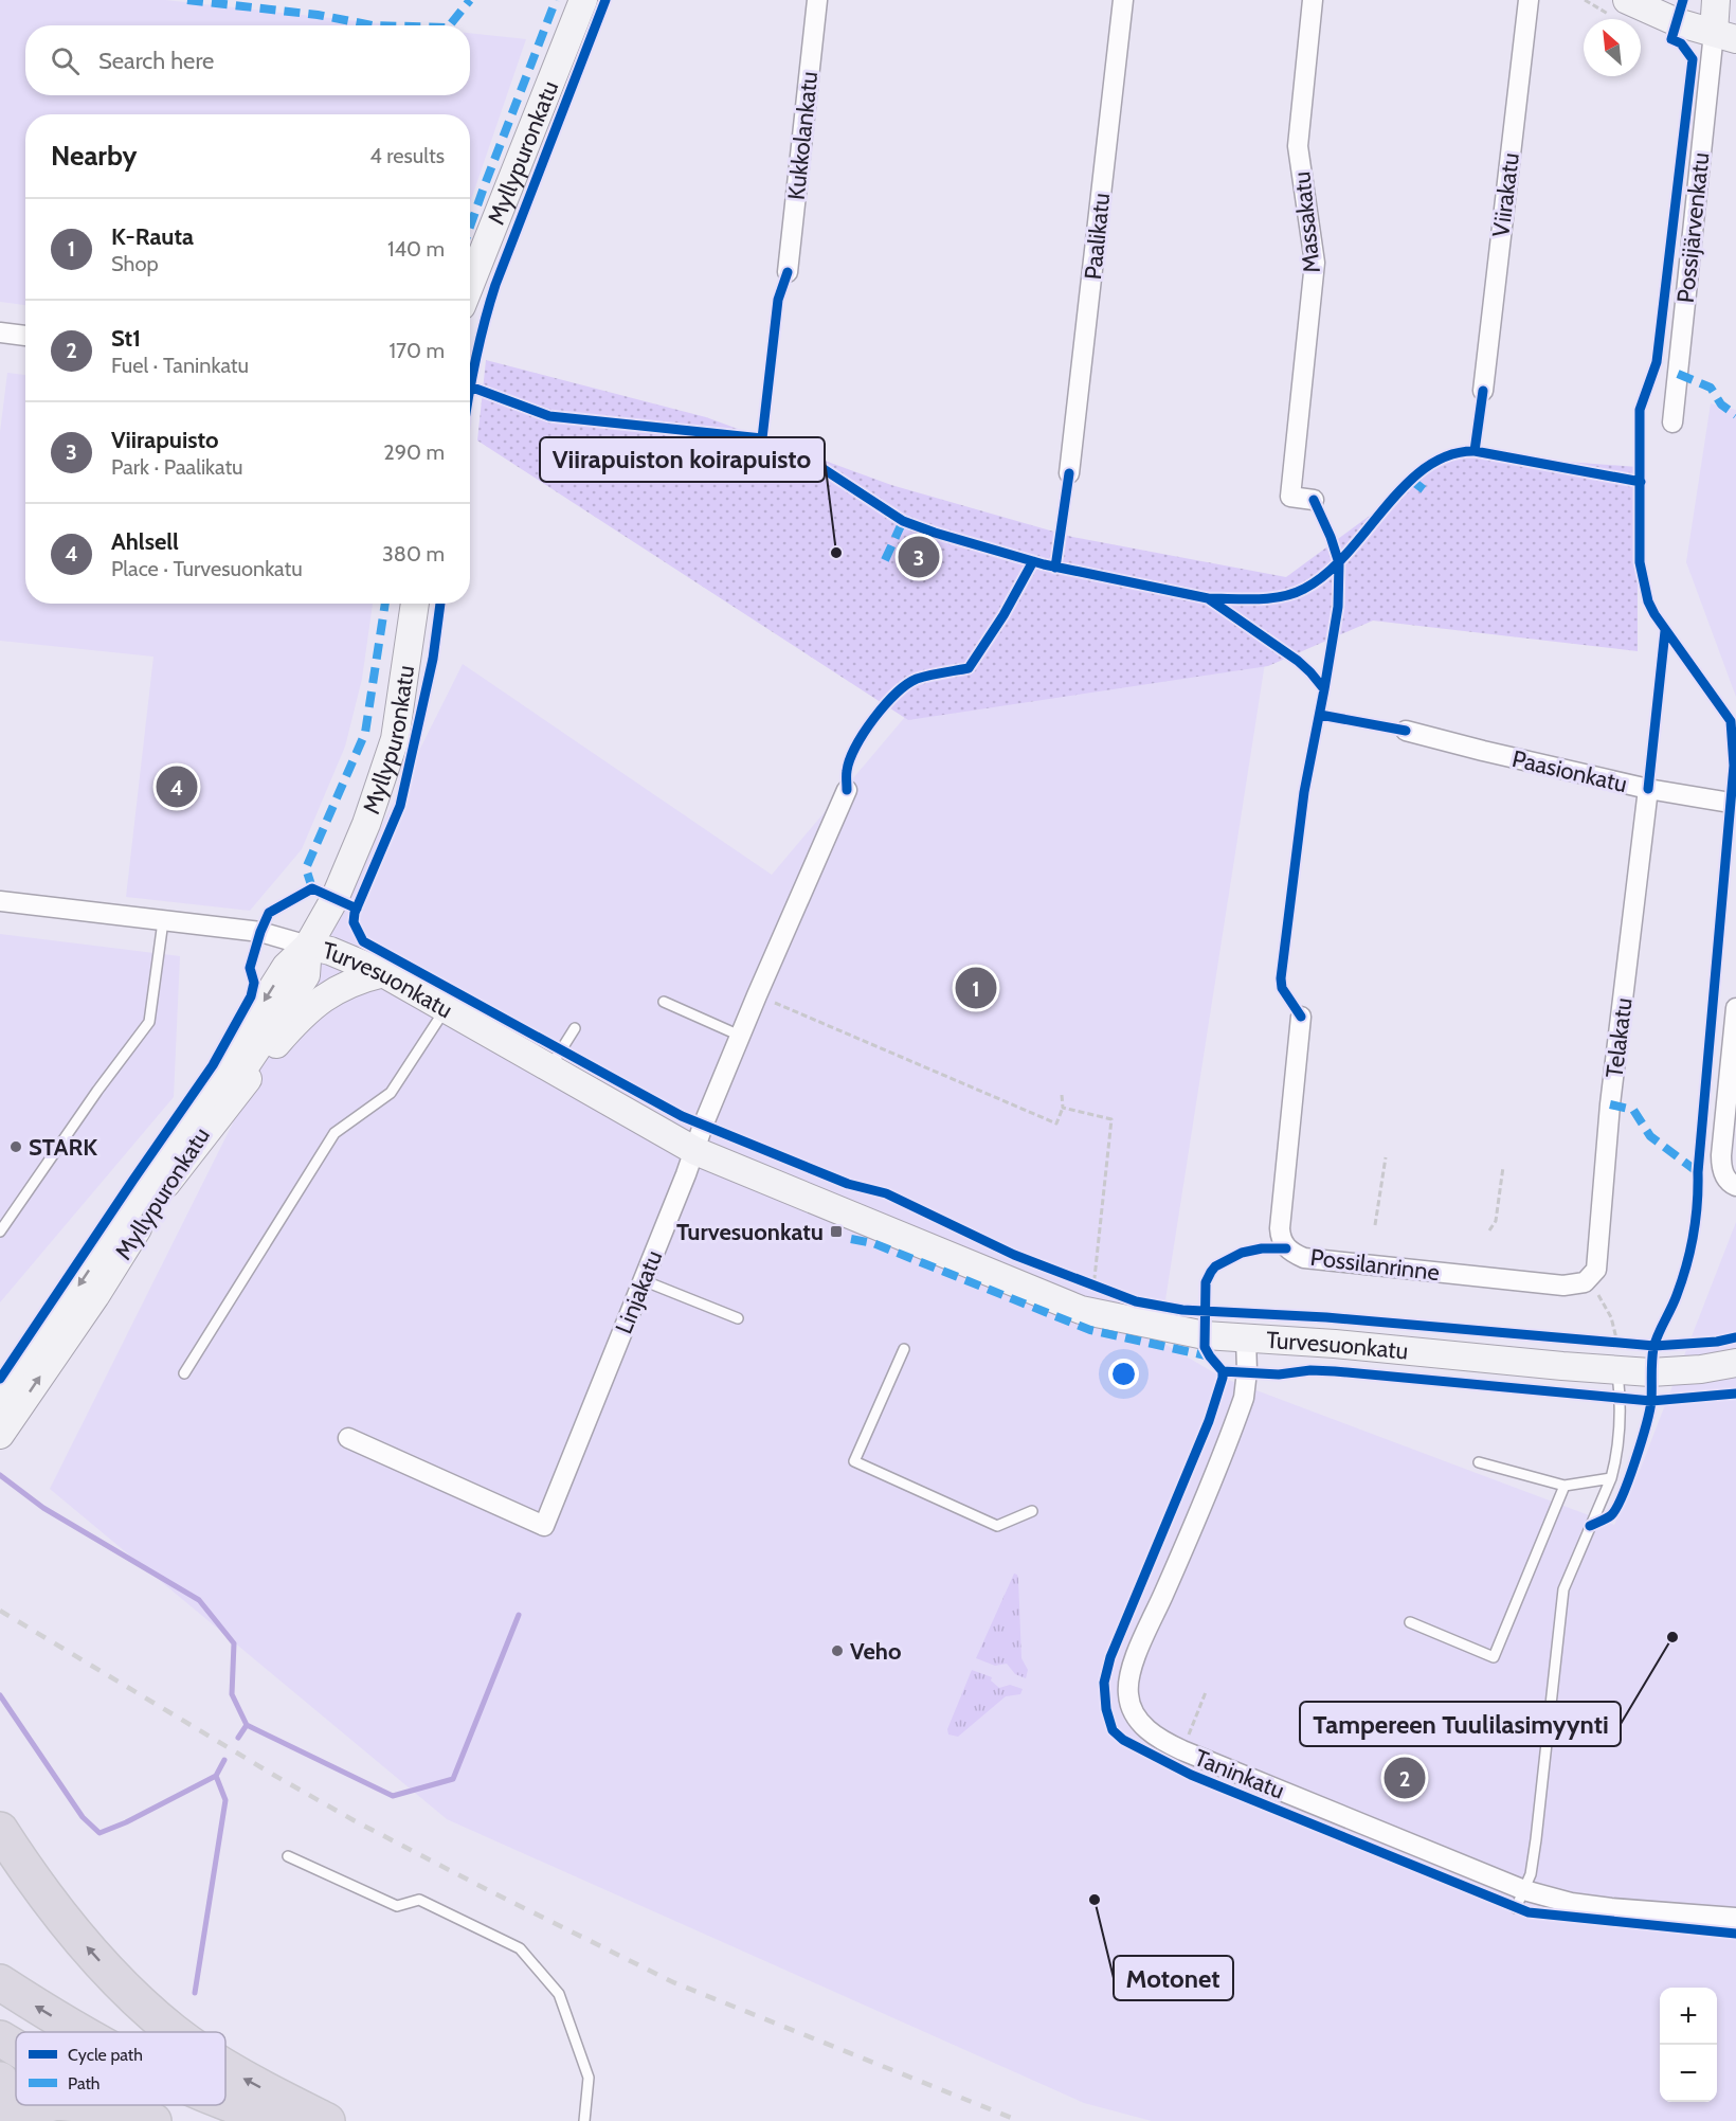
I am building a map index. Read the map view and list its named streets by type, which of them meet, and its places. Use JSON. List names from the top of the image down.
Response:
{
  "streets": {
    "main road": ["Myllypuronkatu", "Turvesuonkatu"],
    "street": [
      "Kukkolankatu",
      "Viirakatu",
      "Massakatu",
      "Possijärvenkatu",
      "Paalikatu",
      "Paasionkatu",
      "Telakatu",
      "Possilanrinne",
      "Linjakatu",
      "Taninkatu"
    ]
  },
  "crossings": [
    ["Myllypuronkatu", "Turvesuonkatu"],
    ["Paasionkatu", "Telakatu"],
    ["Turvesuonkatu", "Linjakatu"],
    ["Turvesuonkatu", "Taninkatu"],
    ["Telakatu", "Possilanrinne"]
  ],
  "places": {
    "other": [
      "Viirapuiston koirapuisto",
      "STARK",
      "Tampereen Tuulilasimyynti",
      "Veho",
      "Motonet"
    ],
    "transit": ["Turvesuonkatu"]
  },
  "legend": ["Cycle path", "Path"],
  "north": "top left",
  "page": {
    "search": "Search here",
    "heading": ["Nearby", "4 results"],
    "list": [
      {
        "mark": "1",
        "name": "K-Rauta",
        "note": "Shop",
        "value": "140 m"
      },
      {
        "mark": "2",
        "name": "St1",
        "note": "Fuel · Taninkatu",
        "value": "170 m"
      },
      {
        "mark": "3",
        "name": "Viirapuisto",
        "note": "Park · Paalikatu",
        "value": "290 m"
      },
      {
        "mark": "4",
        "name": "Ahlsell",
        "note": "Place · Turvesuonkatu",
        "value": "380 m"
      }
    ],
    "pins": [
      "3",
      "4",
      "1",
      "2"
    ],
    "map_buttons": ["+", "−"]
  }
}
